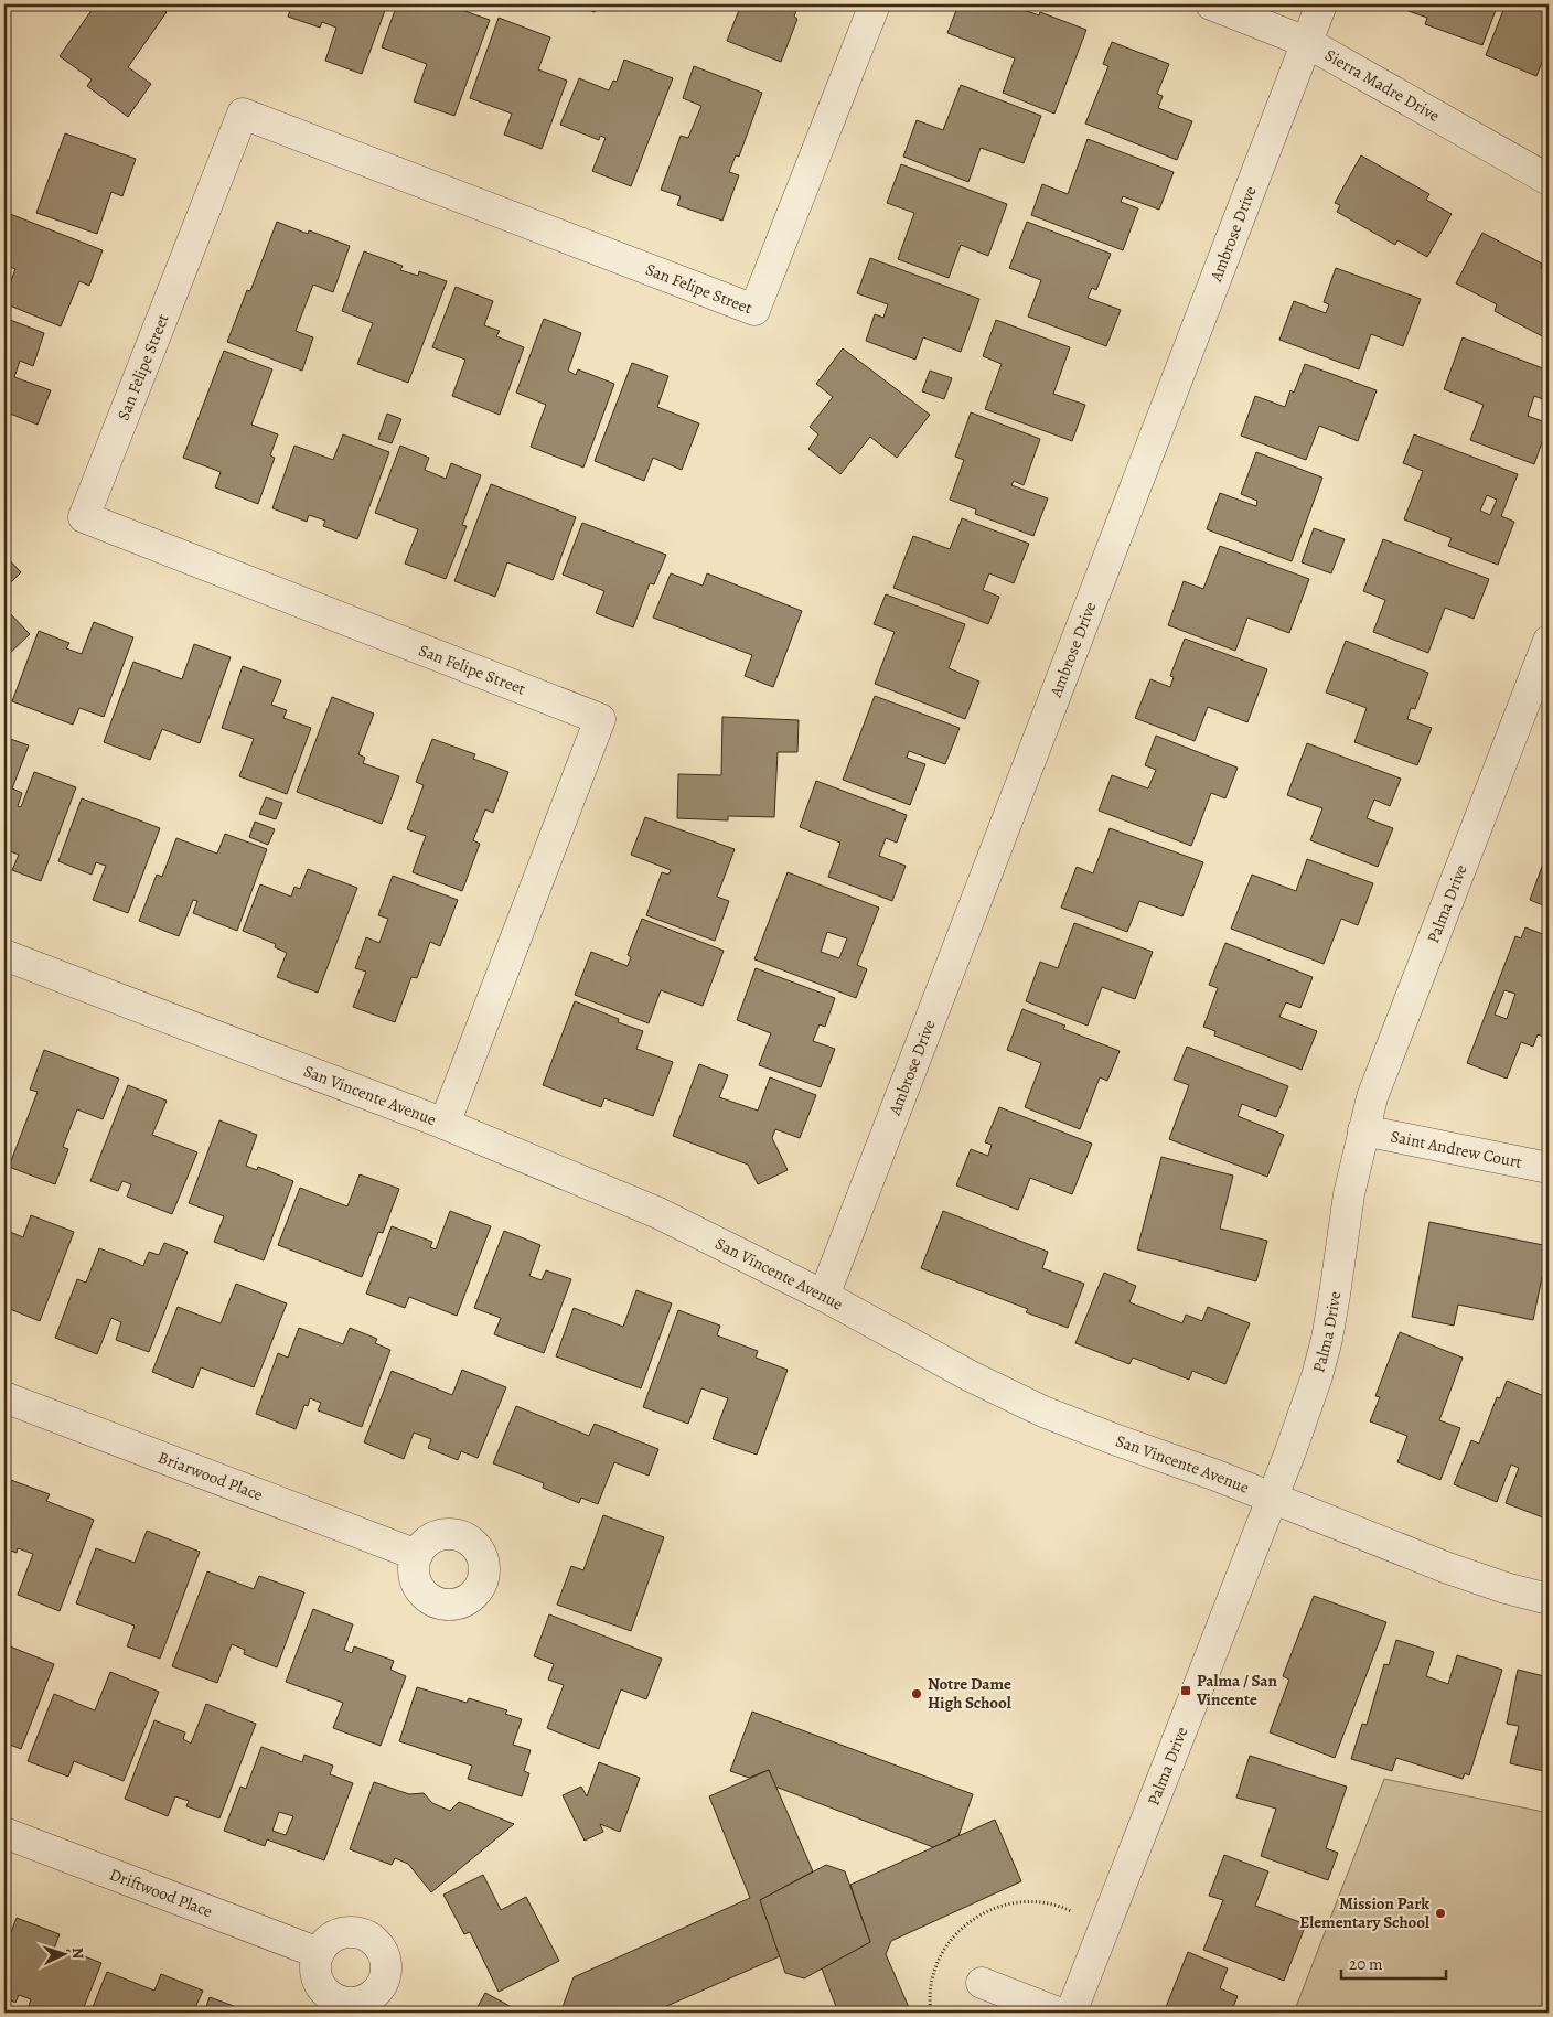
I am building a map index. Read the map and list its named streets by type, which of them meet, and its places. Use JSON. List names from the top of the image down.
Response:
{
  "streets": {
    "street": [
      "Sierra Madre Drive",
      "Ambrose Drive",
      "San Felipe Street",
      "Palma Drive",
      "San Vincente Avenue",
      "Saint Andrew Court",
      "Briarwood Place",
      "Driftwood Place"
    ]
  },
  "crossings": [
    ["Sierra Madre Drive", "Ambrose Drive"],
    ["Ambrose Drive", "San Vincente Avenue"],
    ["San Felipe Street", "San Vincente Avenue"],
    ["Palma Drive", "San Vincente Avenue"],
    ["Palma Drive", "Saint Andrew Court"]
  ],
  "places": {
    "transit": ["Palma / San Vincente"],
    "other": ["Notre Dame High School", "Mission Park Elementary School"]
  },
  "scale_bar": "20 m",
  "north": "right"
}
